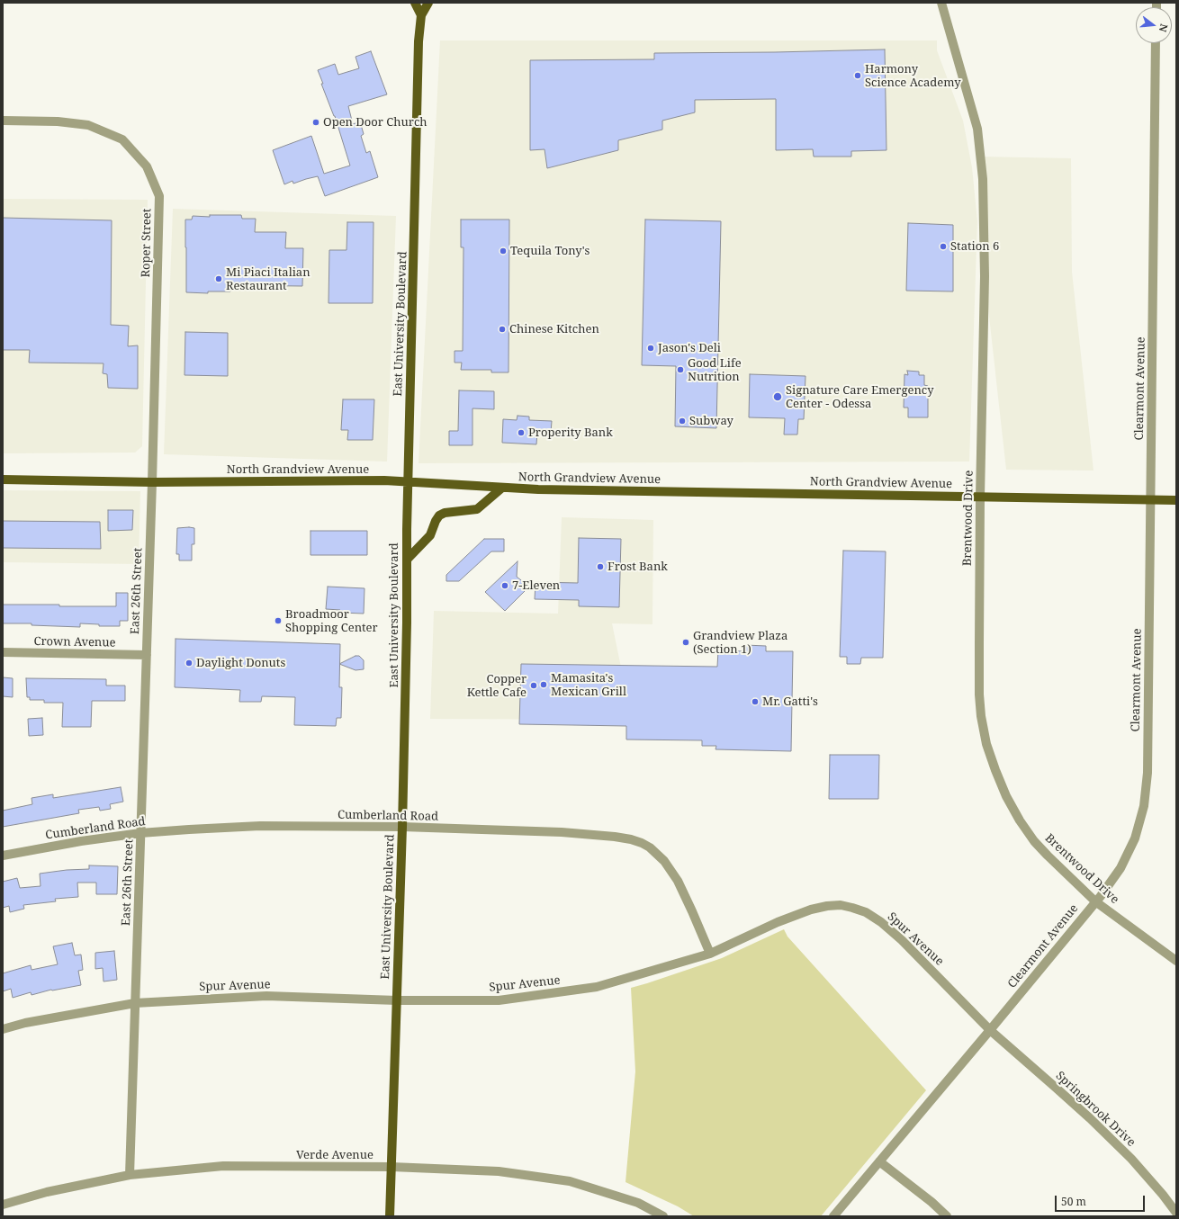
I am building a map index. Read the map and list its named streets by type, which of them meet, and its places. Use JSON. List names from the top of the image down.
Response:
{
  "streets": {
    "main road": ["East University Boulevard", "North Grandview Avenue"],
    "street": [
      "Roper Street",
      "Clearmont Avenue",
      "Brentwood Drive",
      "East 26th Street",
      "Crown Avenue",
      "Cumberland Road",
      "Spur Avenue",
      "Springbrook Drive",
      "Verde Avenue"
    ]
  },
  "crossings": [
    ["Roper Street", "North Grandview Avenue"],
    ["Roper Street", "East 26th Street"],
    ["East University Boulevard", "North Grandview Avenue"],
    ["East University Boulevard", "Cumberland Road"],
    ["East University Boulevard", "Spur Avenue"],
    ["East University Boulevard", "Verde Avenue"],
    ["Clearmont Avenue", "North Grandview Avenue"],
    ["Clearmont Avenue", "Brentwood Drive"],
    ["Clearmont Avenue", "Spur Avenue"],
    ["Clearmont Avenue", "Springbrook Drive"],
    ["North Grandview Avenue", "Brentwood Drive"],
    ["North Grandview Avenue", "East 26th Street"],
    ["East 26th Street", "Crown Avenue"],
    ["East 26th Street", "Cumberland Road"],
    ["East 26th Street", "Spur Avenue"],
    ["East 26th Street", "Verde Avenue"],
    ["Cumberland Road", "Spur Avenue"],
    ["Spur Avenue", "Springbrook Drive"]
  ],
  "places": [
    "Harmony Science Academy",
    "Open Door Church",
    "Station 6",
    "Tequila Tony's",
    "Mi Piaci Italian Restaurant",
    "Chinese Kitchen",
    "Jason's Deli",
    "Good Life Nutrition",
    "Signature Care Emergency Center - Odessa",
    "Subway",
    "Properity Bank",
    "Frost Bank",
    "7-Eleven",
    "Broadmoor Shopping Center",
    "Grandview Plaza (Section 1)",
    "Daylight Donuts",
    "Mamasita's Mexican Grill",
    "Copper Kettle Cafe",
    "Mr. Gatti's"
  ],
  "scale_bar": "50 m",
  "north": "right"
}
